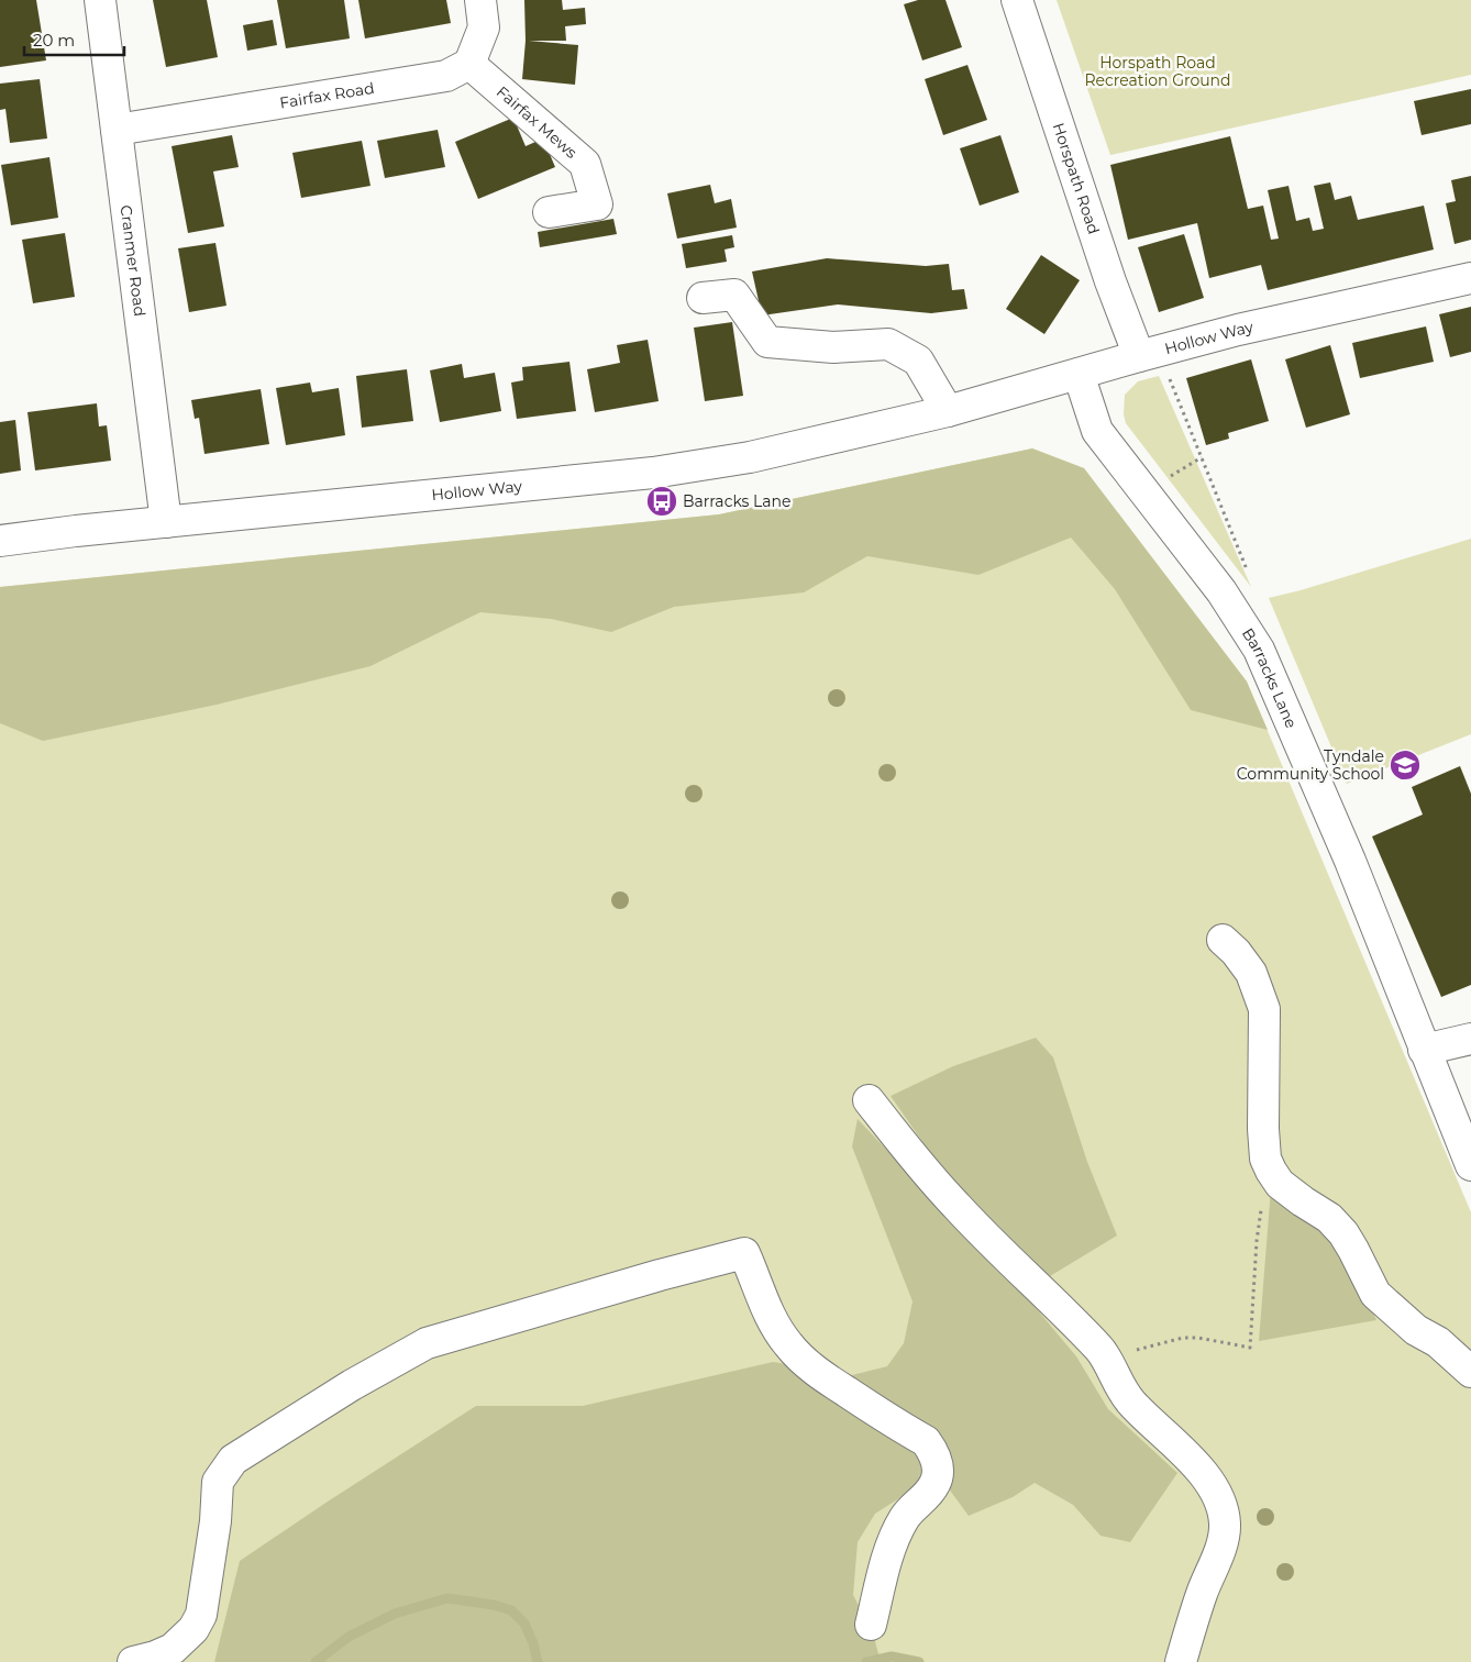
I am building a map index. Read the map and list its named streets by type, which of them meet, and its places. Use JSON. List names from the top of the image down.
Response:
{
  "streets": {
    "street": [
      "Fairfax Road",
      "Fairfax Mews",
      "Horspath Road",
      "Cranmer Road",
      "Hollow Way",
      "Barracks Lane"
    ]
  },
  "crossings": [
    ["Fairfax Road", "Fairfax Mews"],
    ["Fairfax Road", "Cranmer Road"],
    ["Horspath Road", "Hollow Way"],
    ["Cranmer Road", "Hollow Way"],
    ["Hollow Way", "Barracks Lane"]
  ],
  "parks": ["Horspath Road Recreation Ground"],
  "places": {
    "bus stop": ["Barracks Lane"],
    "school or university": ["Tyndale Community School"]
  },
  "scale_bar": "20 m"
}
